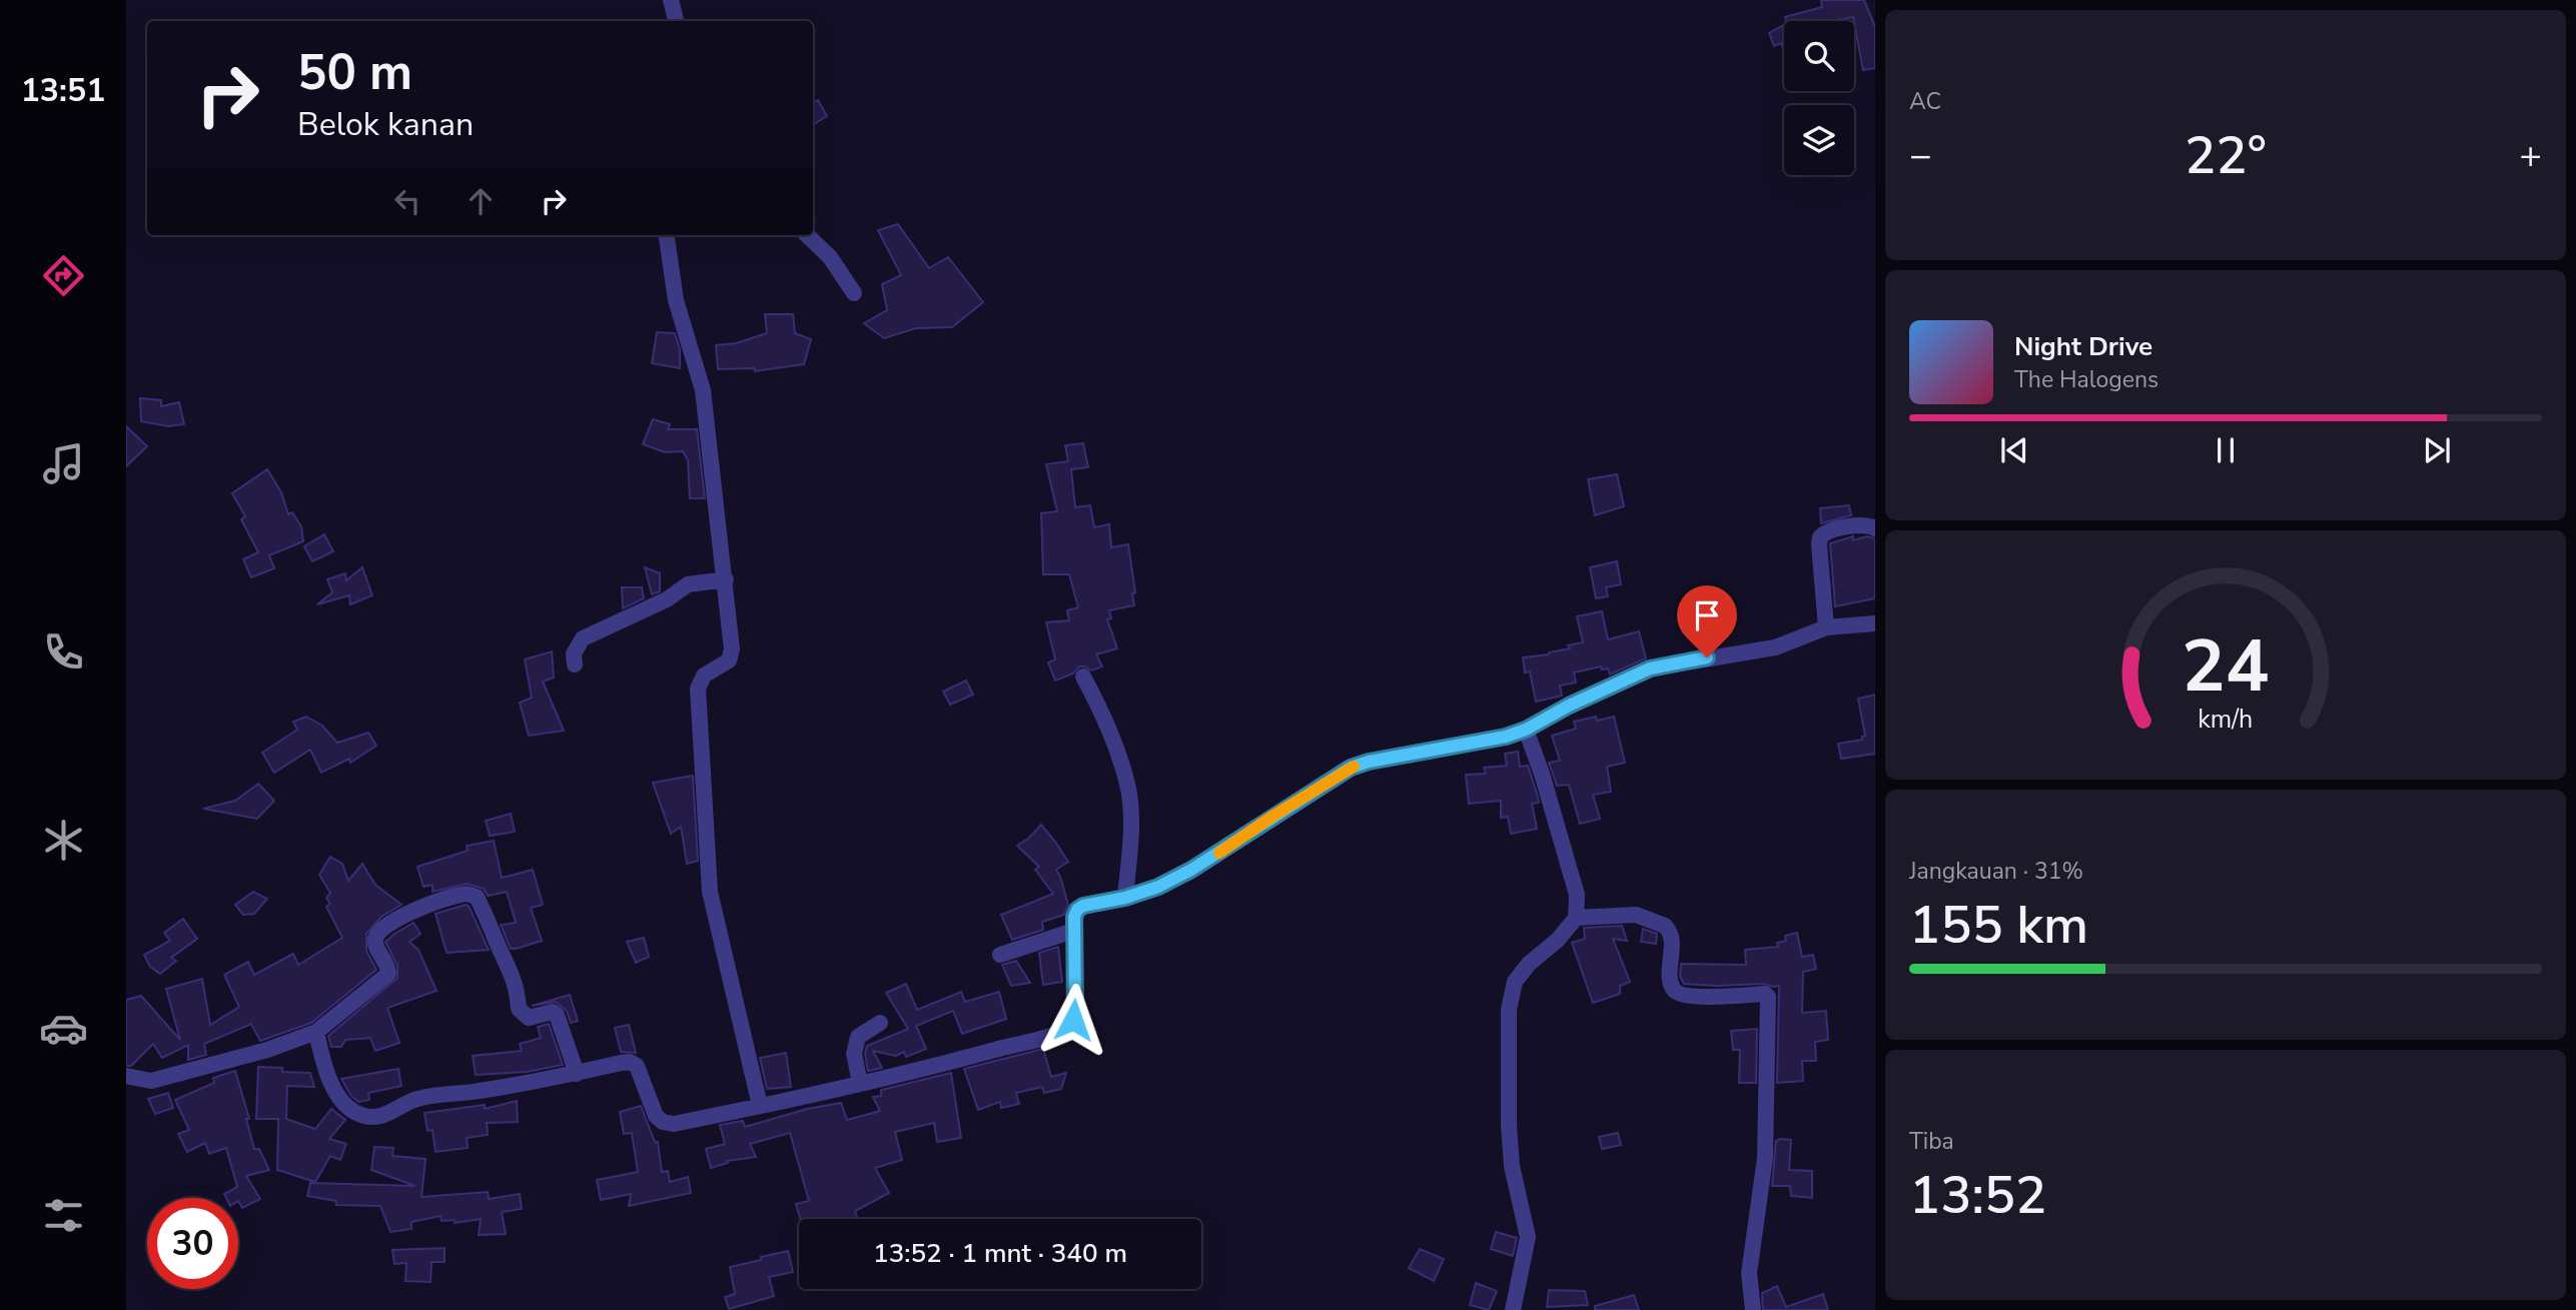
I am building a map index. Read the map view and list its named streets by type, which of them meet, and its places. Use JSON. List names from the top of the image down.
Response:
{
  "page": {
    "tabs": "13:51",
    "tile": [
      "AC",
      ["Jangkauan · 31%", "155 km"],
      ["Tiba", "13:52"]
    ],
    "turn": ["50 m", "Belok kanan"],
    "heat": ["−", "22°", "+"],
    "song": ["Night Drive", "The Halogens"],
    "limit": "30",
    "trip": "13:52 · 1 mnt · 340 m",
    "gauge": ["24", "km/h"]
  }
}
